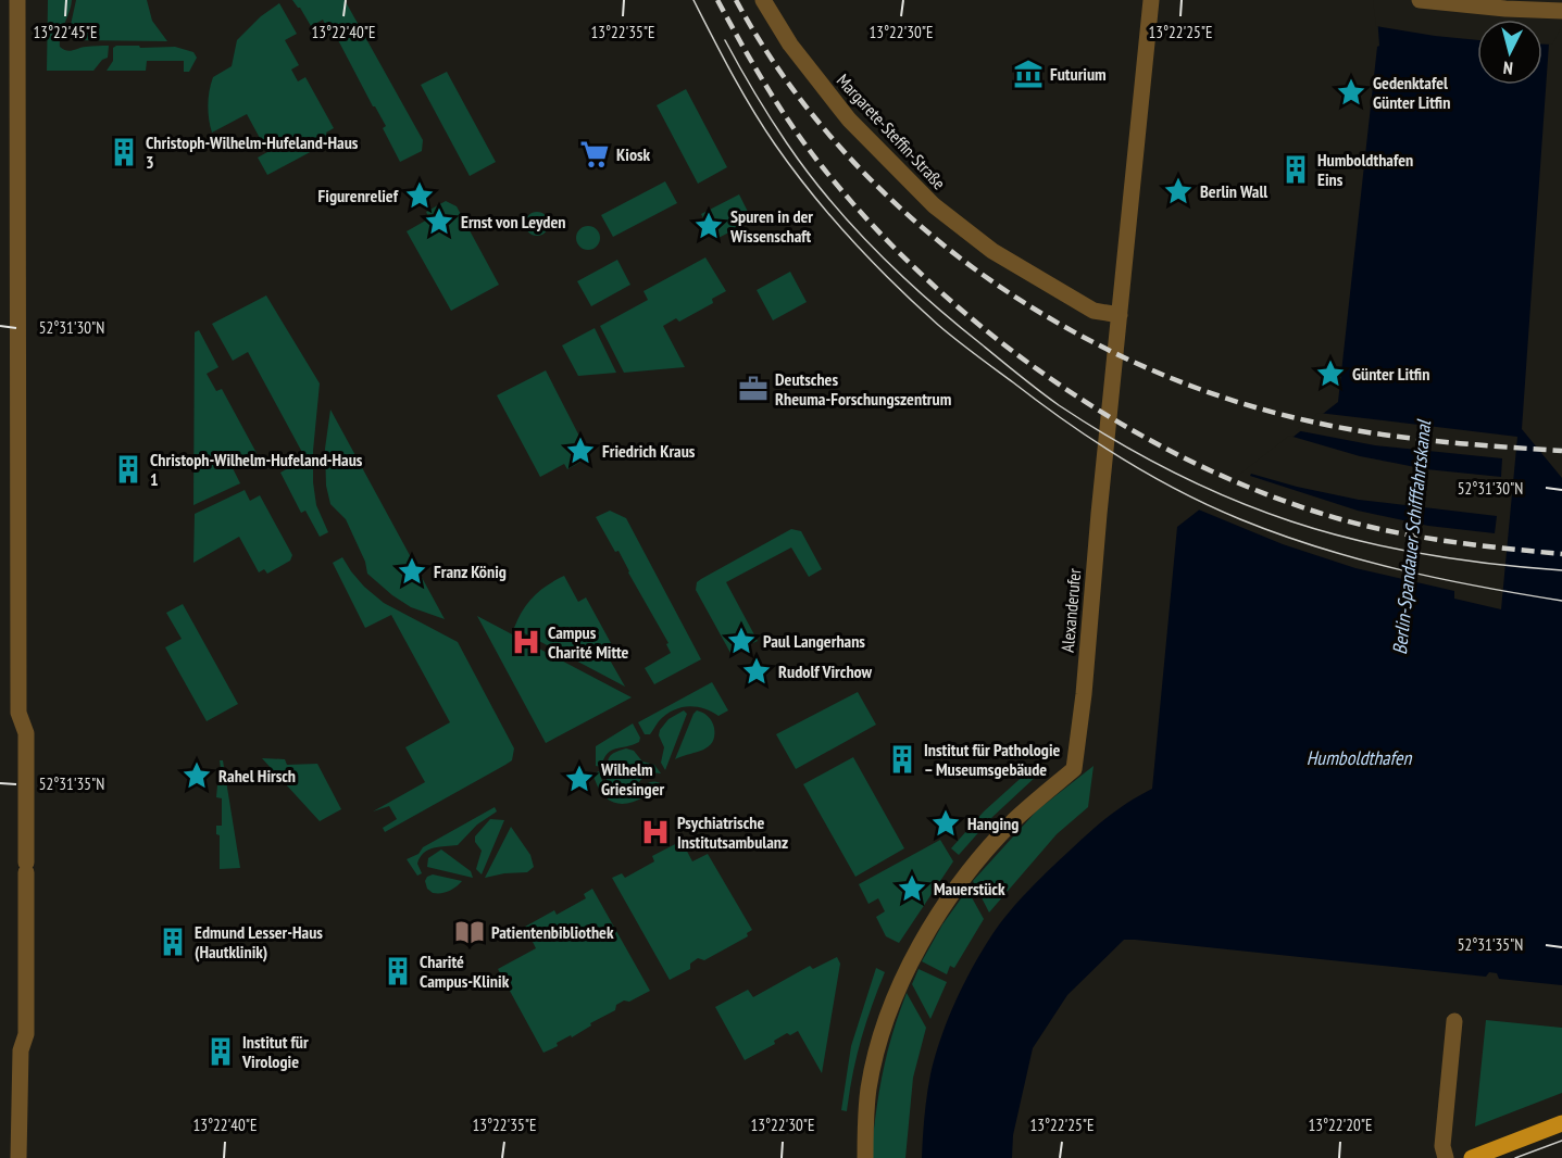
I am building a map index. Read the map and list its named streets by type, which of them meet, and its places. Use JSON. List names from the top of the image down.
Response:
{
  "streets": {
    "street": ["Margarete-Steffin-Straße", "Alexanderufer"]
  },
  "crossings": [
    ["Margarete-Steffin-Straße", "Alexanderufer"]
  ],
  "water": ["Berlin-Spandauer Schifffahrtskanal", "Humboldthafen"],
  "places": {
    "museum": ["Futurium"],
    "place": [
      "Gedenktafel Günter Litfin",
      "Berlin Wall",
      "Figurenrelief",
      "Ernst von Leyden",
      "Spuren in der Wissenschaft",
      "Günter Litfin",
      "Friedrich Kraus",
      "Franz König",
      "Paul Langerhans",
      "Rudolf Virchow",
      "Rahel Hirsch",
      "Wilhelm Griesinger",
      "Hanging",
      "Mauerstück"
    ],
    "building": [
      "Christoph-Wilhelm-Hufeland-Haus 3",
      "Humboldthafen Eins",
      "Christoph-Wilhelm-Hufeland-Haus 1",
      "Institut für Pathologie – Museumsgebäude",
      "Edmund Lesser-Haus (Hautklinik)",
      "Charité Campus-Klinik",
      "Institut für Virologie"
    ],
    "supermarket": ["Kiosk"],
    "office": ["Deutsches Rheuma-Forschungszentrum"],
    "hospital": ["Campus Charité Mitte", "Psychiatrische Institutsambulanz"],
    "library": ["Patientenbibliothek"]
  },
  "north": "bottom",
  "coordinates": [
    "13°22'45\"E",
    "13°22'40\"E",
    "13°22'35\"E",
    "13°22'30\"E",
    "13°22'25\"E",
    "52°31'30\"N",
    "52°31'35\"N",
    "13°22'20\"E"
  ]
}
